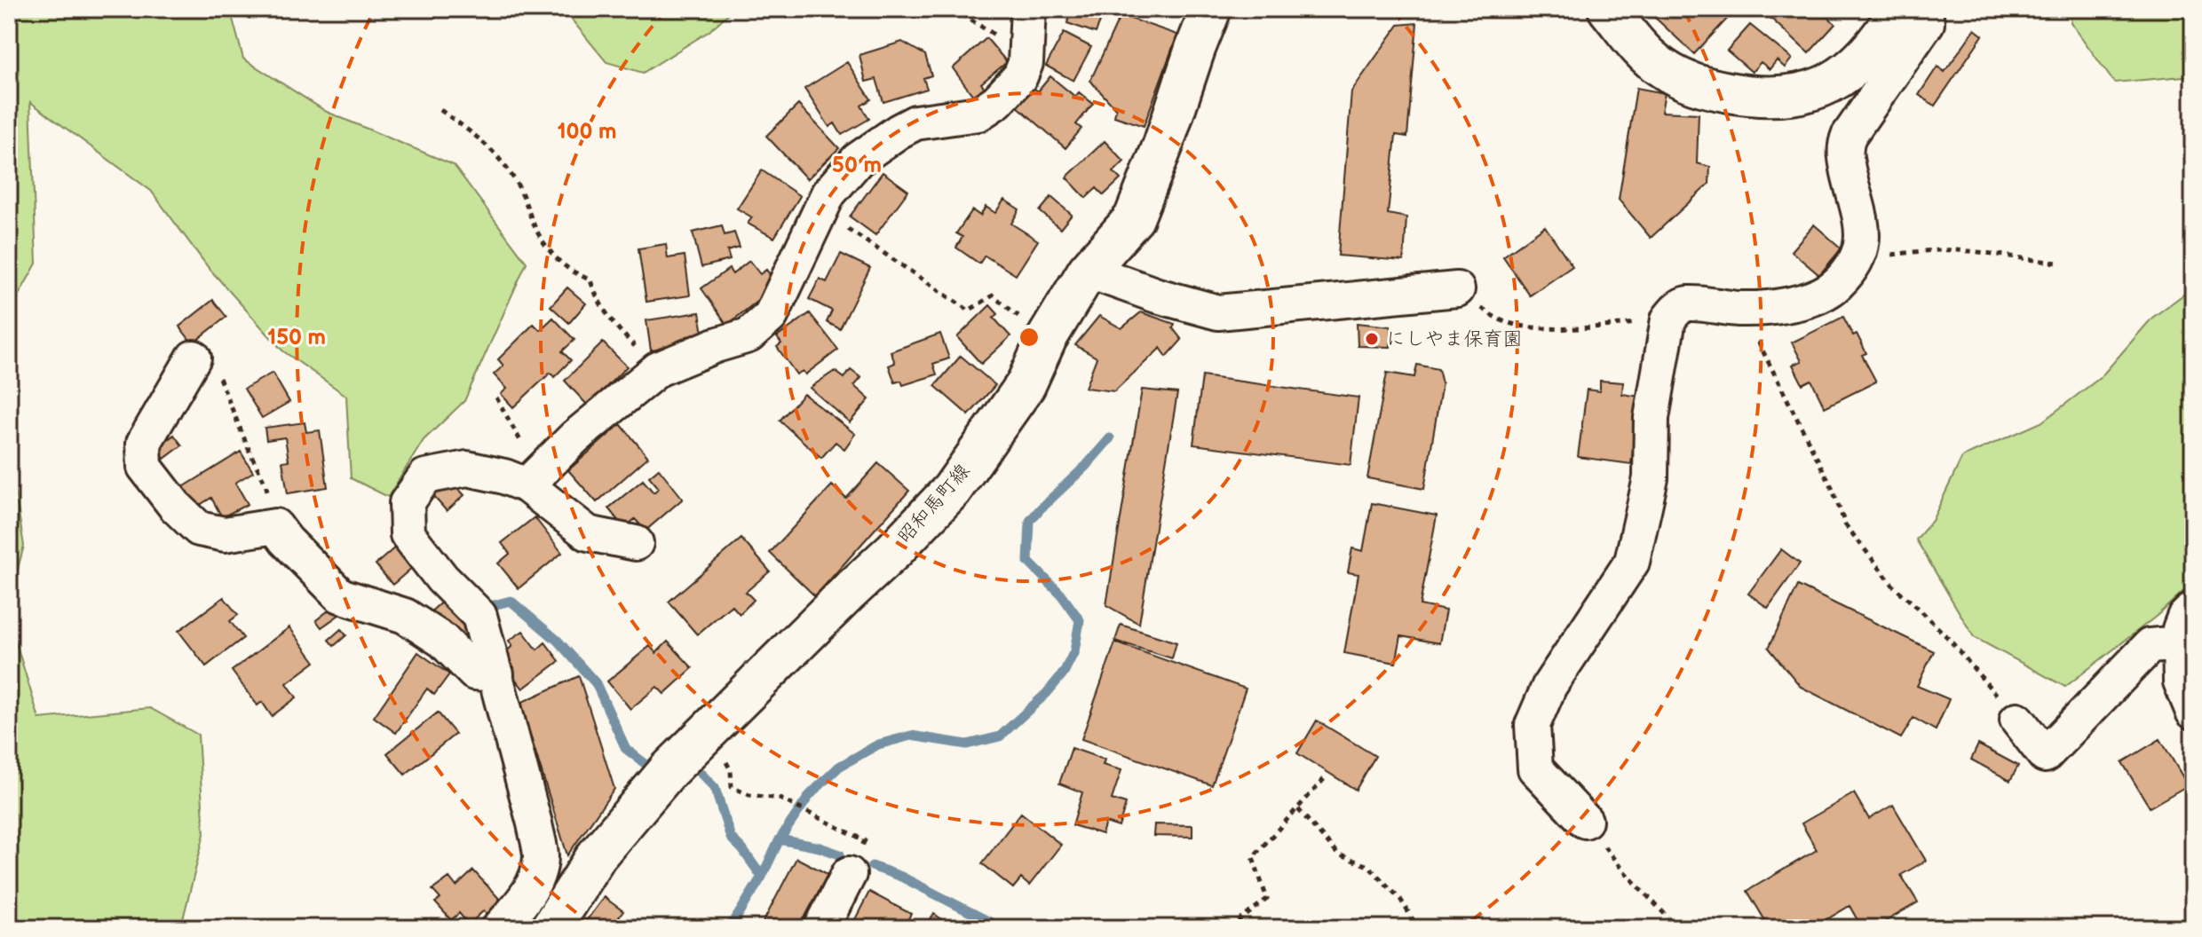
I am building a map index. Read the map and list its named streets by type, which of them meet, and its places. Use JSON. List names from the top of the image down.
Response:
{
  "streets": {
    "main road": ["昭和馬町線"]
  },
  "places": ["にしやま保育園"],
  "rings": ["100 m", "50 m", "150 m"]
}
